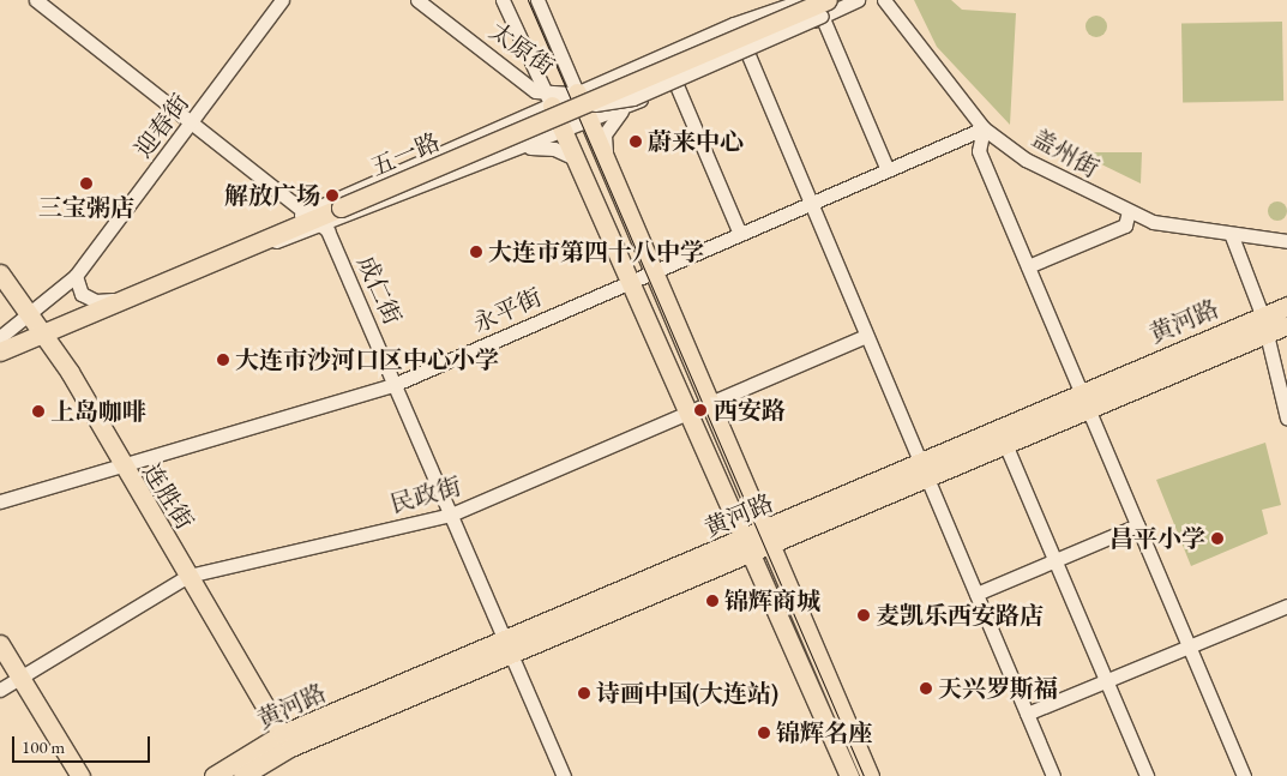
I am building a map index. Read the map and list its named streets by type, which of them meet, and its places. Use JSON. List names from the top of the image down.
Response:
{
  "streets": {
    "main road": ["五一路", "黄河路", "连胜街"],
    "street": [
      "太原街",
      "迎春街",
      "盖州街",
      "成仁街",
      "永平街",
      "民政街"
    ]
  },
  "crossings": [
    ["太原街", "五一路"],
    ["迎春街", "成仁街"],
    ["迎春街", "连胜街"],
    ["盖州街", "永平街"],
    ["五一路", "成仁街"],
    ["五一路", "连胜街"],
    ["成仁街", "永平街"],
    ["成仁街", "黄河路"],
    ["成仁街", "民政街"],
    ["永平街", "连胜街"],
    ["黄河路", "连胜街"],
    ["民政街", "连胜街"]
  ],
  "places": [
    "蔚来中心",
    "三宝粥店",
    "解放广场",
    "大连市第四十八中学",
    "大连市沙河口区中心小学",
    "西安路",
    "上岛咖啡",
    "昌平小学",
    "锦辉商城",
    "麦凯乐西安路店",
    "天兴罗斯福",
    "诗画中国(大连站)",
    "锦辉名座"
  ],
  "scale_bar": "100 m"
}
